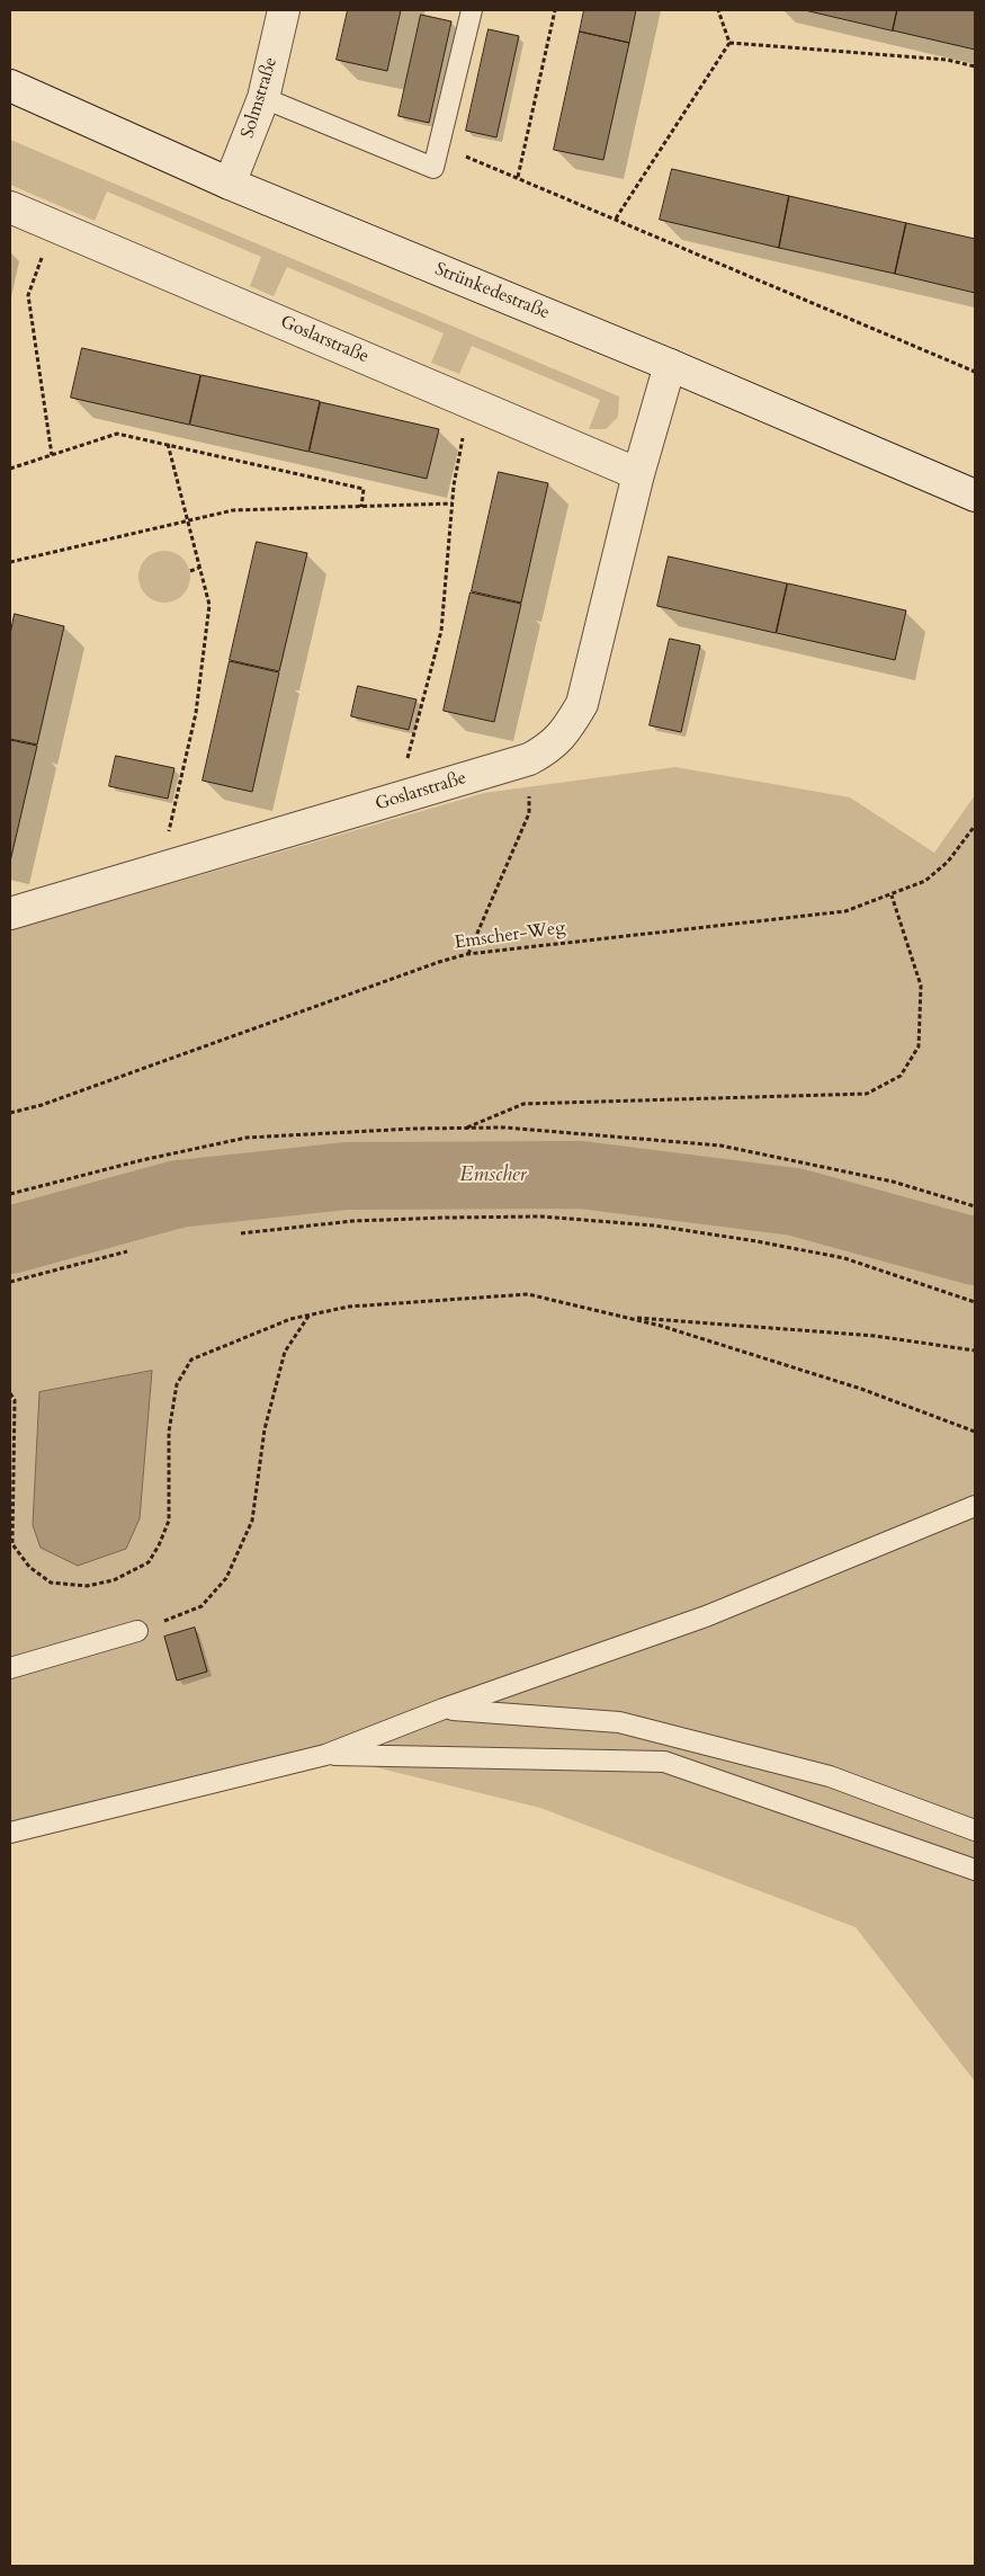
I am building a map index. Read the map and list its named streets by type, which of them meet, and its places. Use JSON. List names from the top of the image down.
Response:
{
  "streets": {
    "street": ["Solmstraße", "Strünkedestraße", "Goslarstraße"],
    "path": ["Emscher-Weg"]
  },
  "crossings": [
    ["Solmstraße", "Strünkedestraße"],
    ["Strünkedestraße", "Goslarstraße"]
  ],
  "water": ["Emscher"]
}
